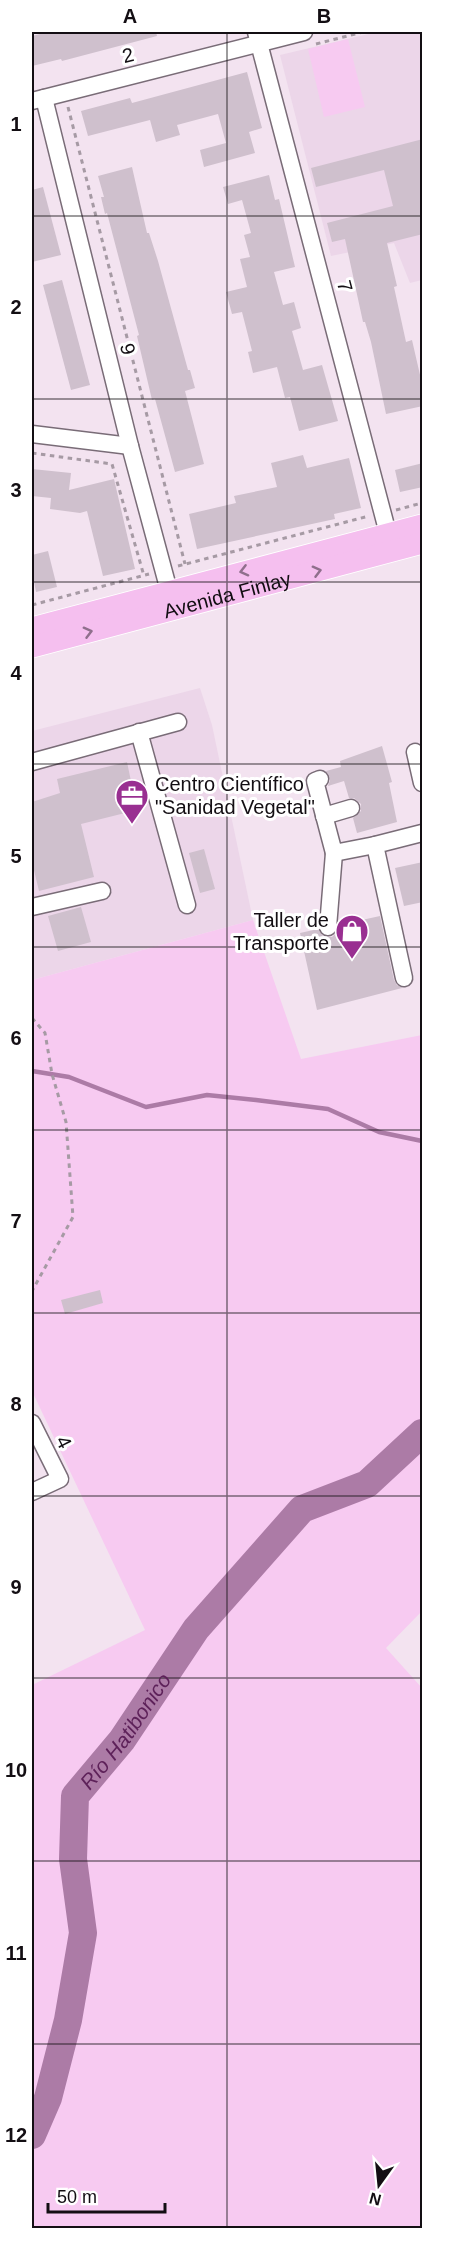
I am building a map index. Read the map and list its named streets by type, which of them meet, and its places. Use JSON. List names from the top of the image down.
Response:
{
  "streets": {
    "main road": ["Avenida Finlay"],
    "street": [
      "2",
      "7",
      "9",
      "4"
    ]
  },
  "crossings": [
    ["2", "7"],
    ["2", "9"],
    ["7", "Avenida Finlay"],
    ["9", "Avenida Finlay"]
  ],
  "water": ["Río Hatibonico"],
  "places": {
    "office": ["Centro Científico \"Sanidad Vegetal\""],
    "shop": ["Taller de Transporte"]
  },
  "scale_bar": "50 m",
  "north": "bottom",
  "grid": {
    "columns": ["A", "B"],
    "rows": [
      "1",
      "2",
      "3",
      "4",
      "5",
      "6",
      "7",
      "8",
      "9",
      "10",
      "11",
      "12"
    ]
  }
}
